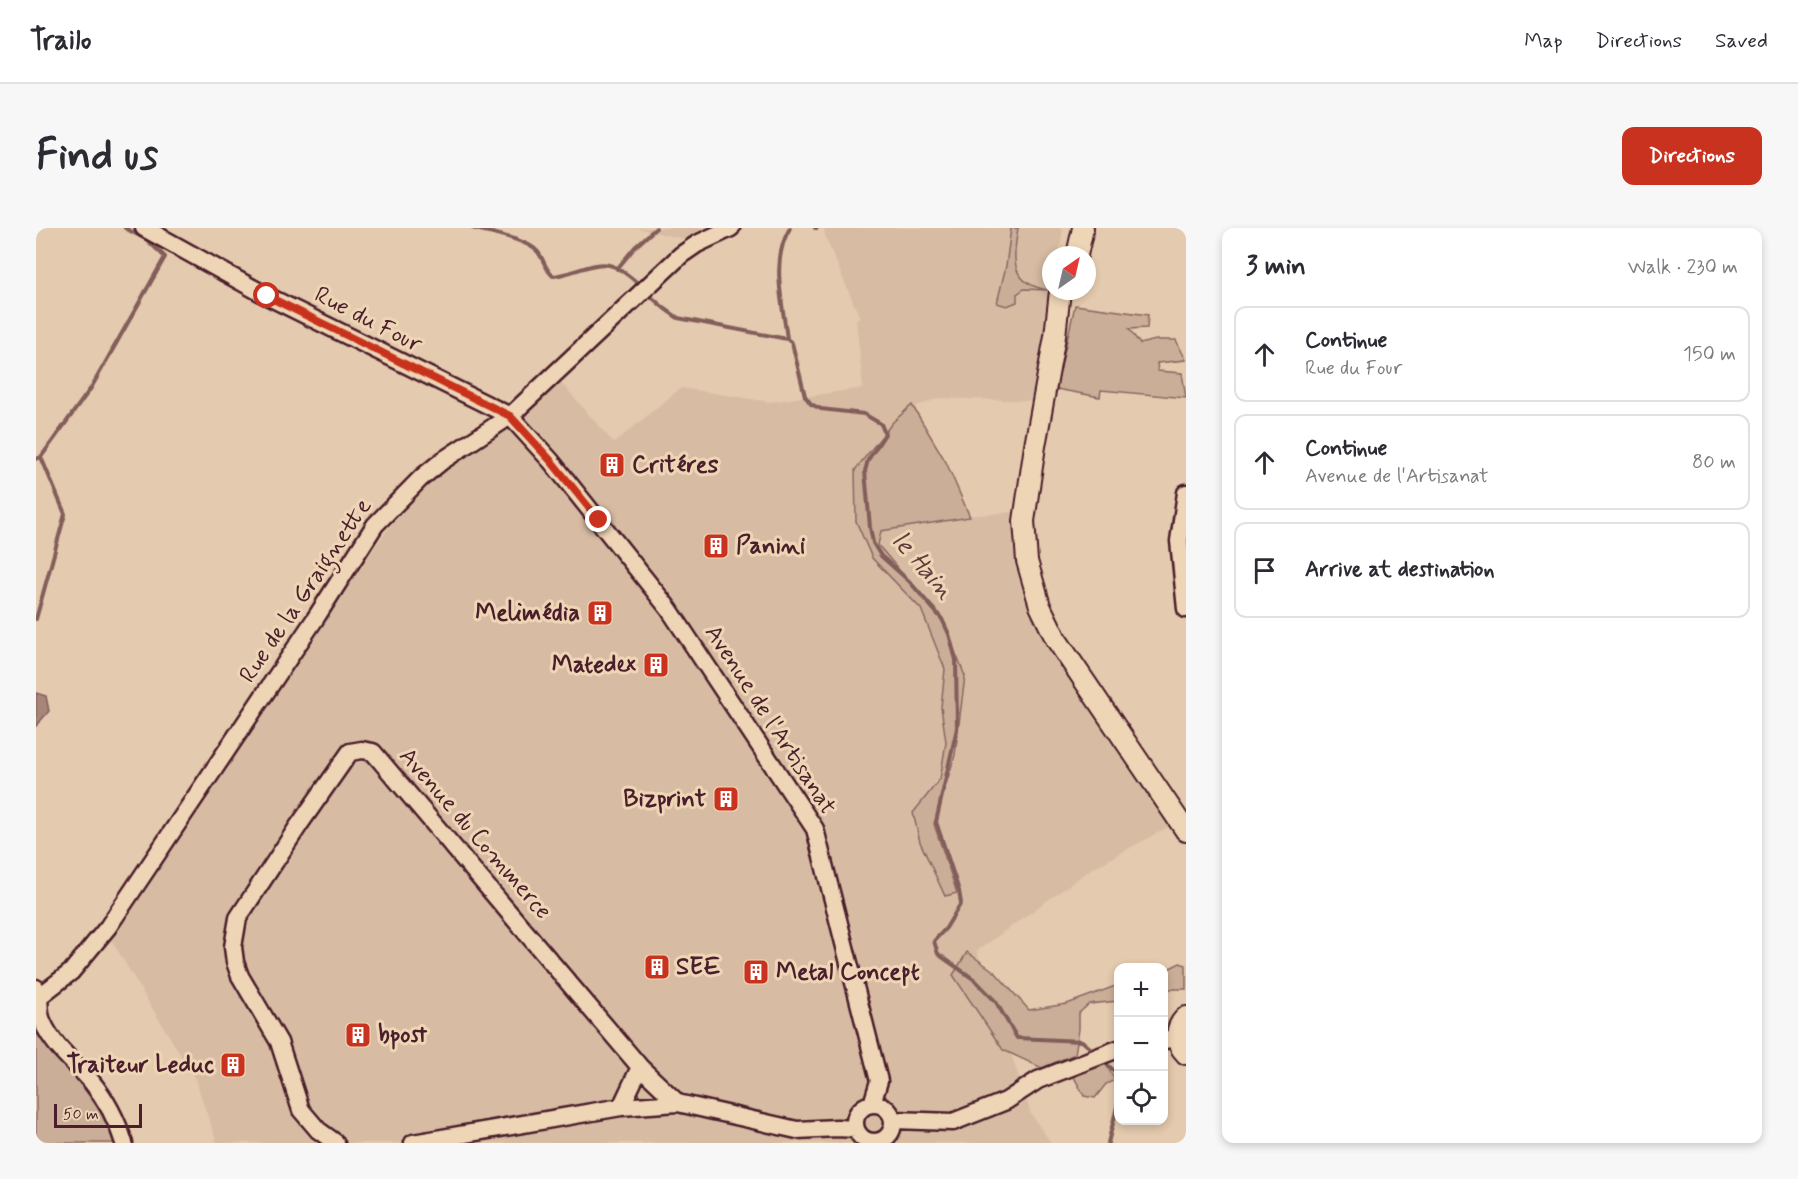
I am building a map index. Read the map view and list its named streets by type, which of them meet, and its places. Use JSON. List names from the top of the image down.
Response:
{
  "streets": {
    "street": [
      "Rue du Four",
      "Rue de la Graignette",
      "Avenue de l'Artisanat",
      "Avenue du Commerce"
    ]
  },
  "crossings": [
    ["Rue du Four", "Rue de la Graignette"],
    ["Rue du Four", "Avenue de l'Artisanat"],
    ["Rue de la Graignette", "Avenue de l'Artisanat"]
  ],
  "water": ["le Hain"],
  "places": {
    "building": [
      "Critéres",
      "Panini",
      "Melimédia",
      "Matedex",
      "Bizprint",
      "SEE",
      "Metal Concept",
      "bpost",
      "Traiteur Leduc"
    ]
  },
  "scale_bar": "50 m",
  "north": "top right",
  "page": {
    "header": "Trailo",
    "nav": ["Map", "Directions", "Saved"],
    "buttons": "Directions",
    "title": "Find us",
    "heading": ["3 min", "Walk · 230 m"],
    "list": [
      ["Continue", "Rue du Four", "150 m"],
      ["Continue", "Avenue de l'Artisanat", "80 m"],
      "Arrive at destination"
    ],
    "map_buttons": ["+", "−"],
    "scale": "50 m"
  }
}
